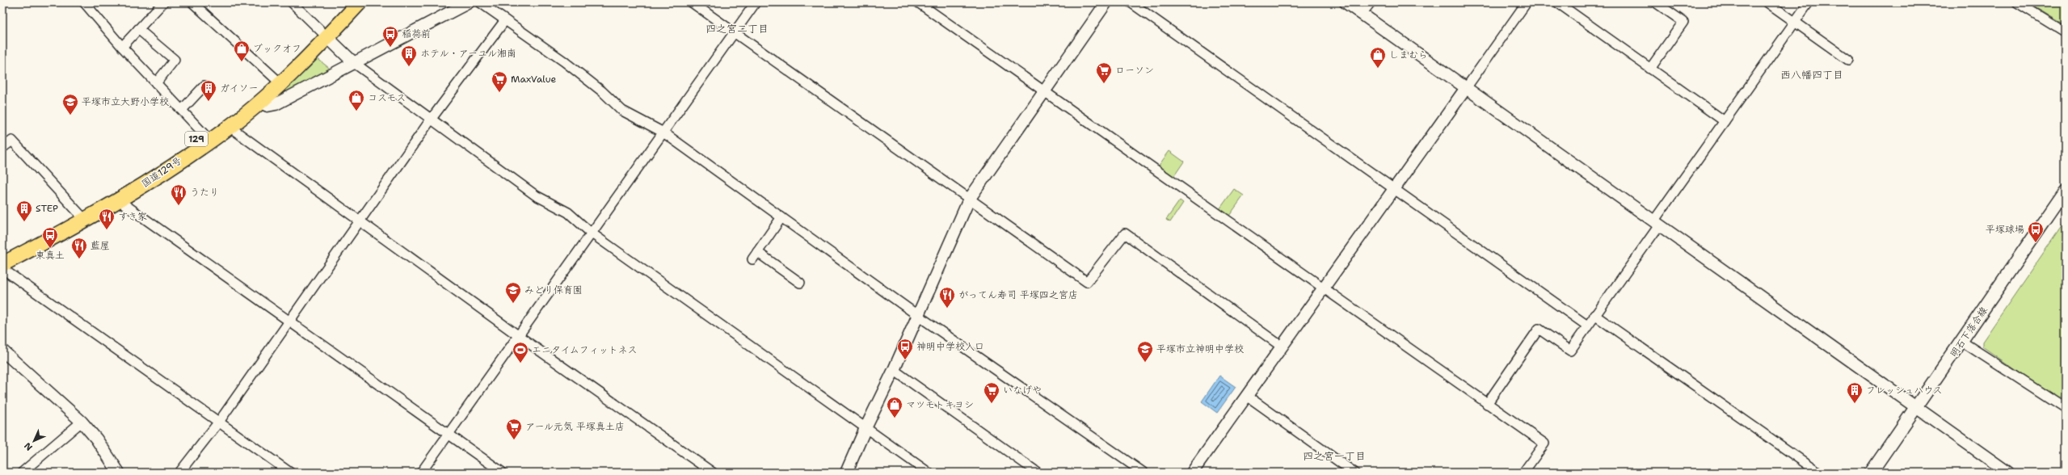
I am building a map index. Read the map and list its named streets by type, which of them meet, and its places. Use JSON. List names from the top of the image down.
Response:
{
  "streets": {
    "highway": ["129", "国道129号"],
    "main road": ["明石下落合線"]
  },
  "districts": ["四之宮二丁目", "西八幡四丁目", "四之宮一丁目"],
  "places": {
    "bus stop": [
      "稲荷前",
      "平塚球場",
      "東真土",
      "神明中学校入口"
    ],
    "shop": [
      "ブックオフ",
      "しまむら",
      "コスモス",
      "マツモトキヨシ"
    ],
    "building": [
      "ホテル・アーユル湘南",
      "ガイソー",
      "STEP",
      "フレッシュハウス"
    ],
    "supermarket": [
      "ローソン",
      "MaxValue",
      "いなげや",
      "アール元気 平塚真土店"
    ],
    "school or university": ["平塚市立大野小学校", "みどり保育園", "平塚市立神明中学校"],
    "restaurant": [
      "うたり",
      "すき家",
      "藍屋",
      "がってん寿司 平塚四之宮店"
    ],
    "sports": ["エニタイムフィットネス"]
  },
  "north": "bottom left"
}
